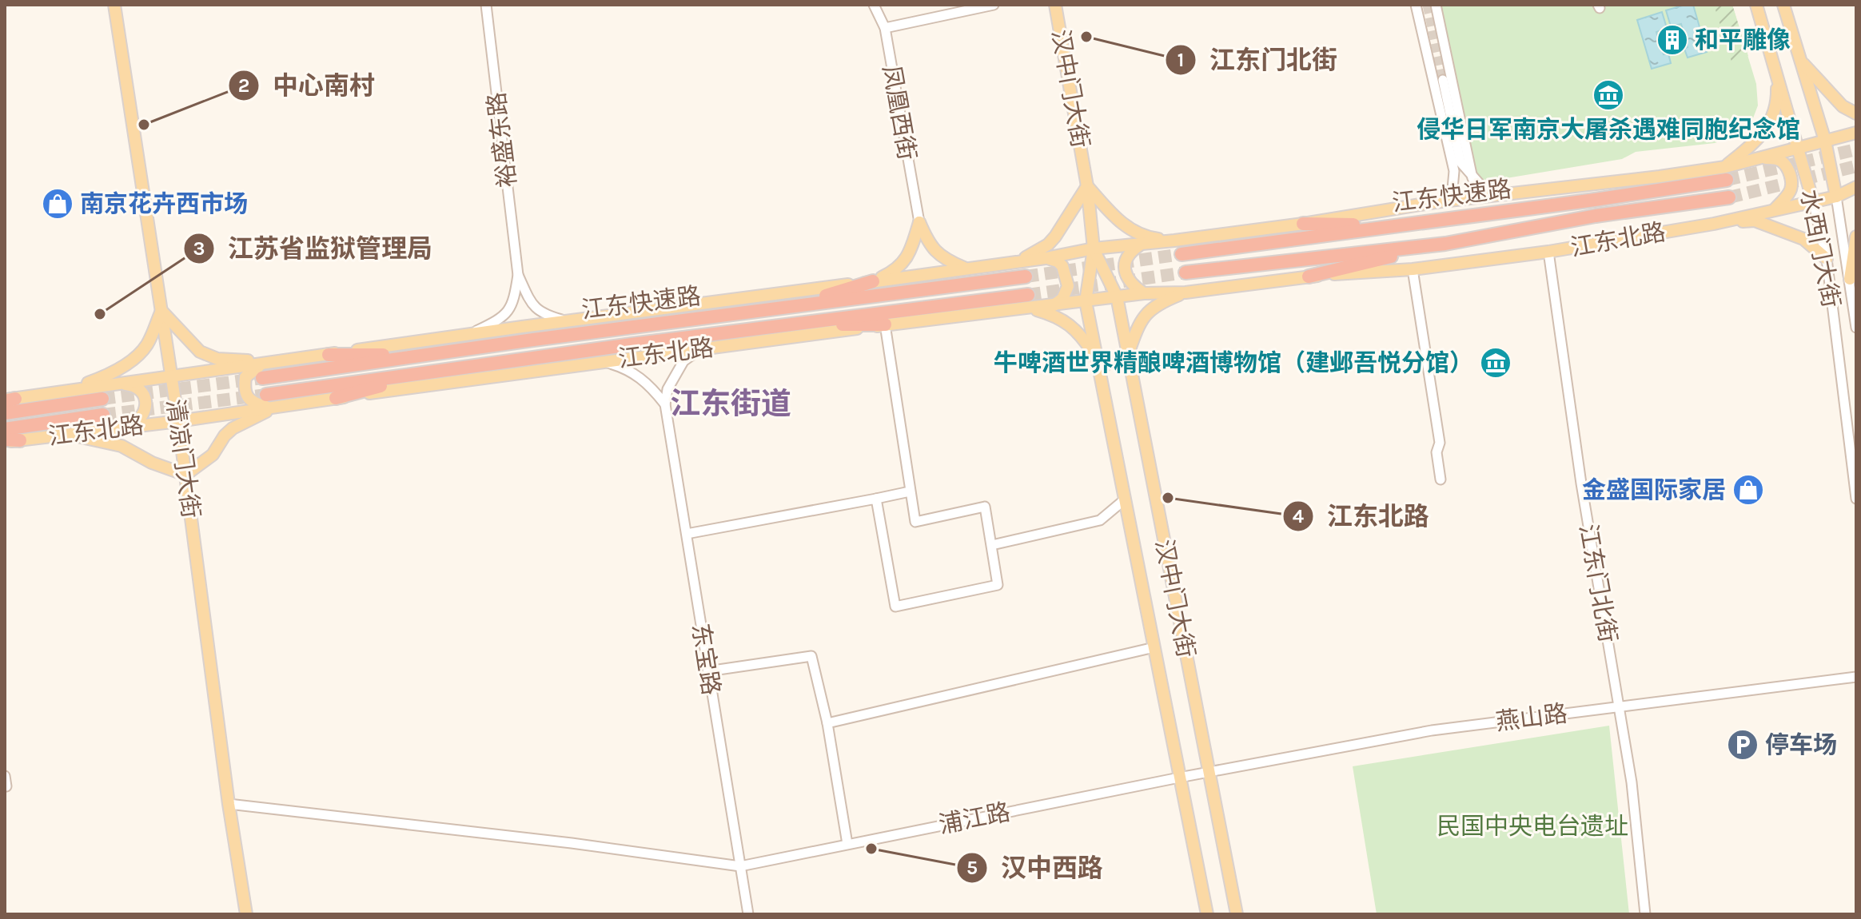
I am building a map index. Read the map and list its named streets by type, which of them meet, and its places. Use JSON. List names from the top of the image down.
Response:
{
  "streets": {
    "highway": ["江东快速路"],
    "main road": [
      "汉中门大街",
      "江东北路",
      "水西门大街",
      "清凉门大街"
    ],
    "street": [
      "凤凰西街",
      "裕盛东路",
      "江东门北街",
      "东宝路",
      "燕山路",
      "浦江路"
    ]
  },
  "crossings": [
    ["汉中门大街", "江东北路"],
    ["汉中门大街", "燕山路"],
    ["汉中门大街", "浦江路"],
    ["裕盛东路", "江东北路"],
    ["江东快速路", "江东北路"],
    ["江东北路", "水西门大街"],
    ["江东北路", "清凉门大街"],
    ["江东北路", "江东门北街"],
    ["清凉门大街", "浦江路"],
    ["江东门北街", "燕山路"],
    ["东宝路", "浦江路"],
    ["燕山路", "浦江路"]
  ],
  "districts": ["江东街道"],
  "parks": ["民国中央电台遗址"],
  "places": {
    "other": [
      "江东门北街",
      "中心南村",
      "江苏省监狱管理局",
      "江东北路",
      "汉中西路"
    ],
    "building": ["和平雕像"],
    "museum": ["侵华日军南京大屠杀遇难同胞纪念馆", "牛啤酒世界精酿啤酒博物馆（建邺吾悦分馆）"],
    "shop": ["南京花卉西市场", "金盛国际家居"],
    "parking": ["停车场"]
  }
}
